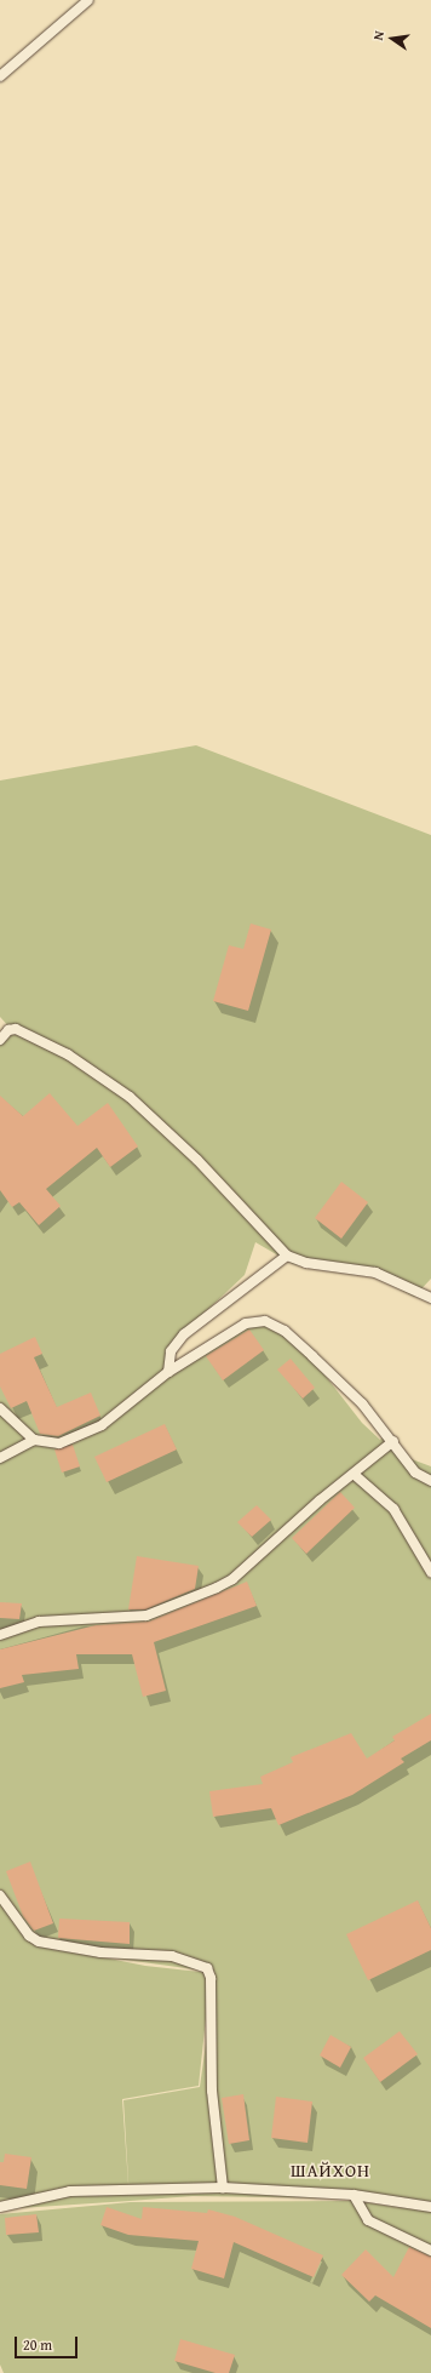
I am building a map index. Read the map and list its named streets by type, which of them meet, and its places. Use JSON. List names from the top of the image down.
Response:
{
  "districts": ["ШАЙХОН"],
  "scale_bar": "20 m",
  "north": "left"
}
